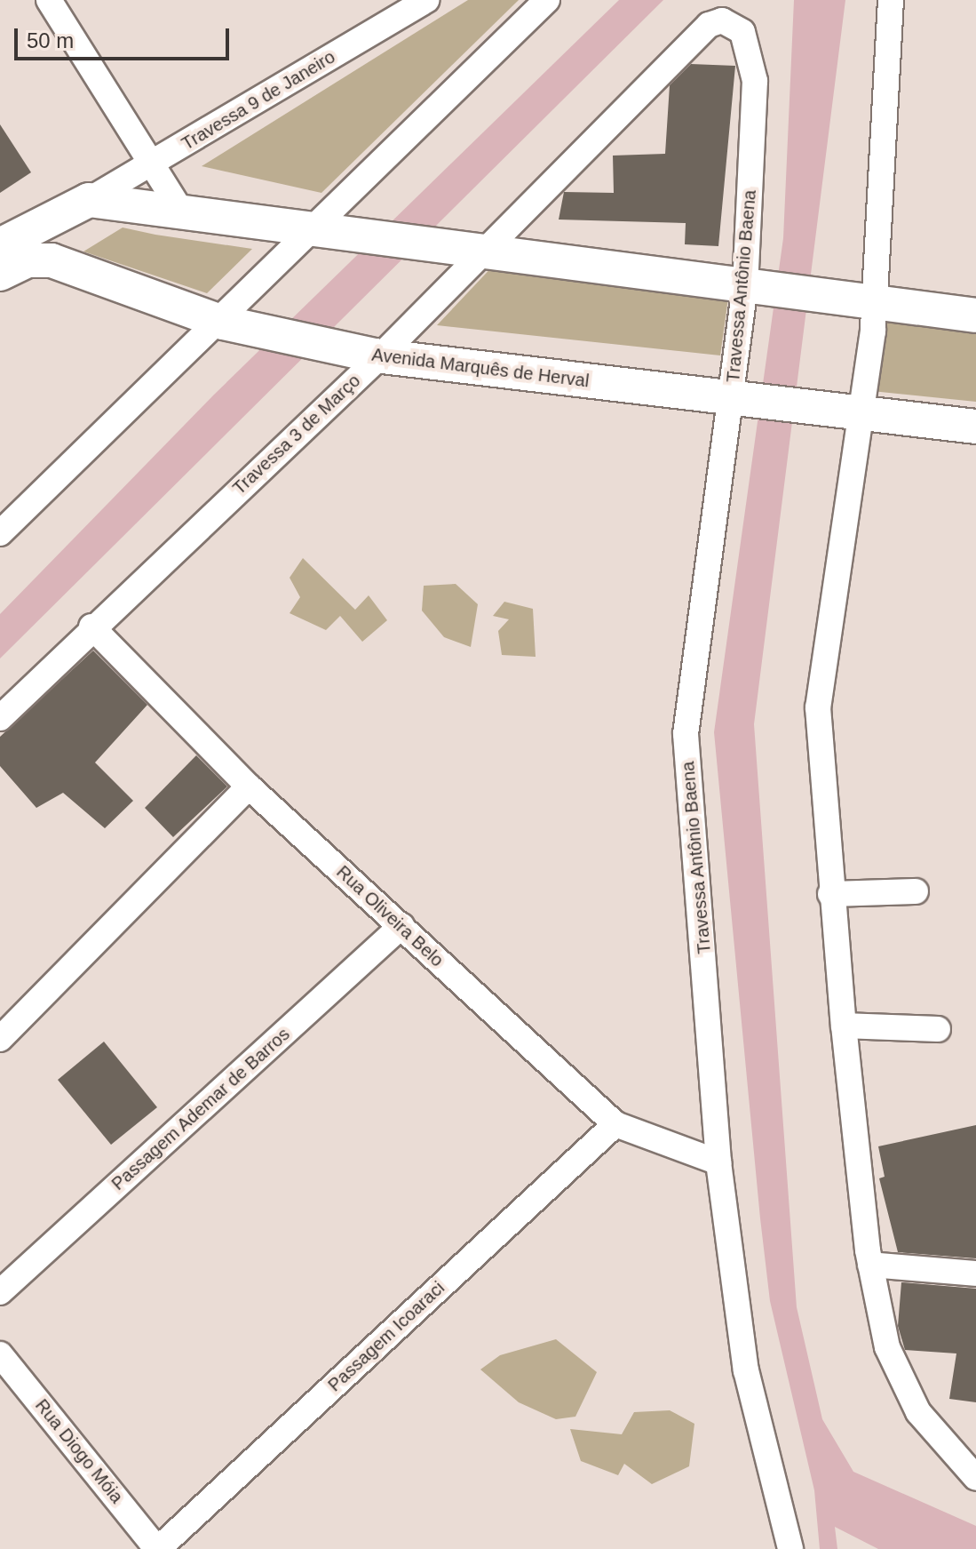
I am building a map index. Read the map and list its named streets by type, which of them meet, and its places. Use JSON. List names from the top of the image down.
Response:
{
  "streets": {
    "main road": ["Avenida Marquês de Herval"],
    "street": [
      "Travessa 9 de Janeiro",
      "Travessa Antônio Baena",
      "Travessa 3 de Março",
      "Rua Oliveira Belo",
      "Passagem Ademar de Barros",
      "Passagem Icoaraci",
      "Rua Diogo Móia"
    ]
  },
  "crossings": [
    ["Travessa Antônio Baena", "Avenida Marquês de Herval"],
    ["Travessa Antônio Baena", "Travessa 3 de Março"],
    ["Travessa Antônio Baena", "Rua Oliveira Belo"],
    ["Avenida Marquês de Herval", "Travessa 3 de Março"],
    ["Travessa 3 de Março", "Rua Oliveira Belo"],
    ["Rua Oliveira Belo", "Passagem Ademar de Barros"],
    ["Rua Oliveira Belo", "Passagem Icoaraci"],
    ["Passagem Icoaraci", "Rua Diogo Móia"]
  ],
  "scale_bar": "50 m"
}
